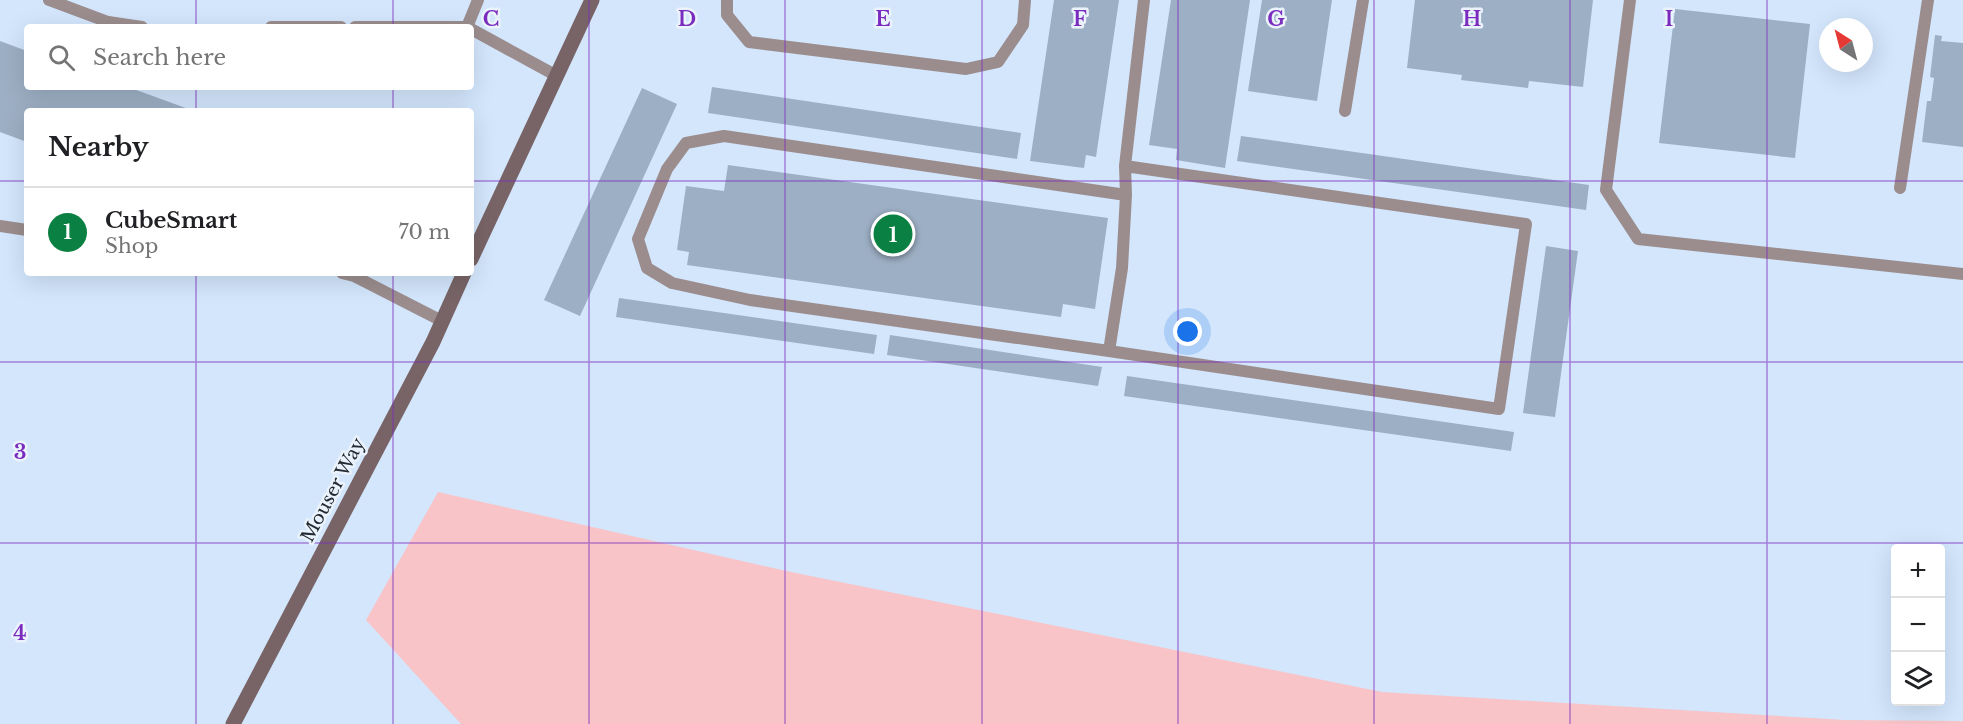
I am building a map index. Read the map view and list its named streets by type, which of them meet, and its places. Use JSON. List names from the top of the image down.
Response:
{
  "streets": {
    "street": ["Mouser Way"]
  },
  "north": "top left",
  "page": {
    "search": "Search here",
    "heading": "Nearby",
    "list": [
      {
        "mark": "1",
        "name": "CubeSmart",
        "note": "Shop",
        "value": "70 m"
      }
    ],
    "pins": "1",
    "map_buttons": ["+", "−"]
  },
  "grid": {
    "columns": [
      "C",
      "D",
      "E",
      "F",
      "G",
      "H",
      "I"
    ],
    "rows": ["3", "4"]
  }
}
